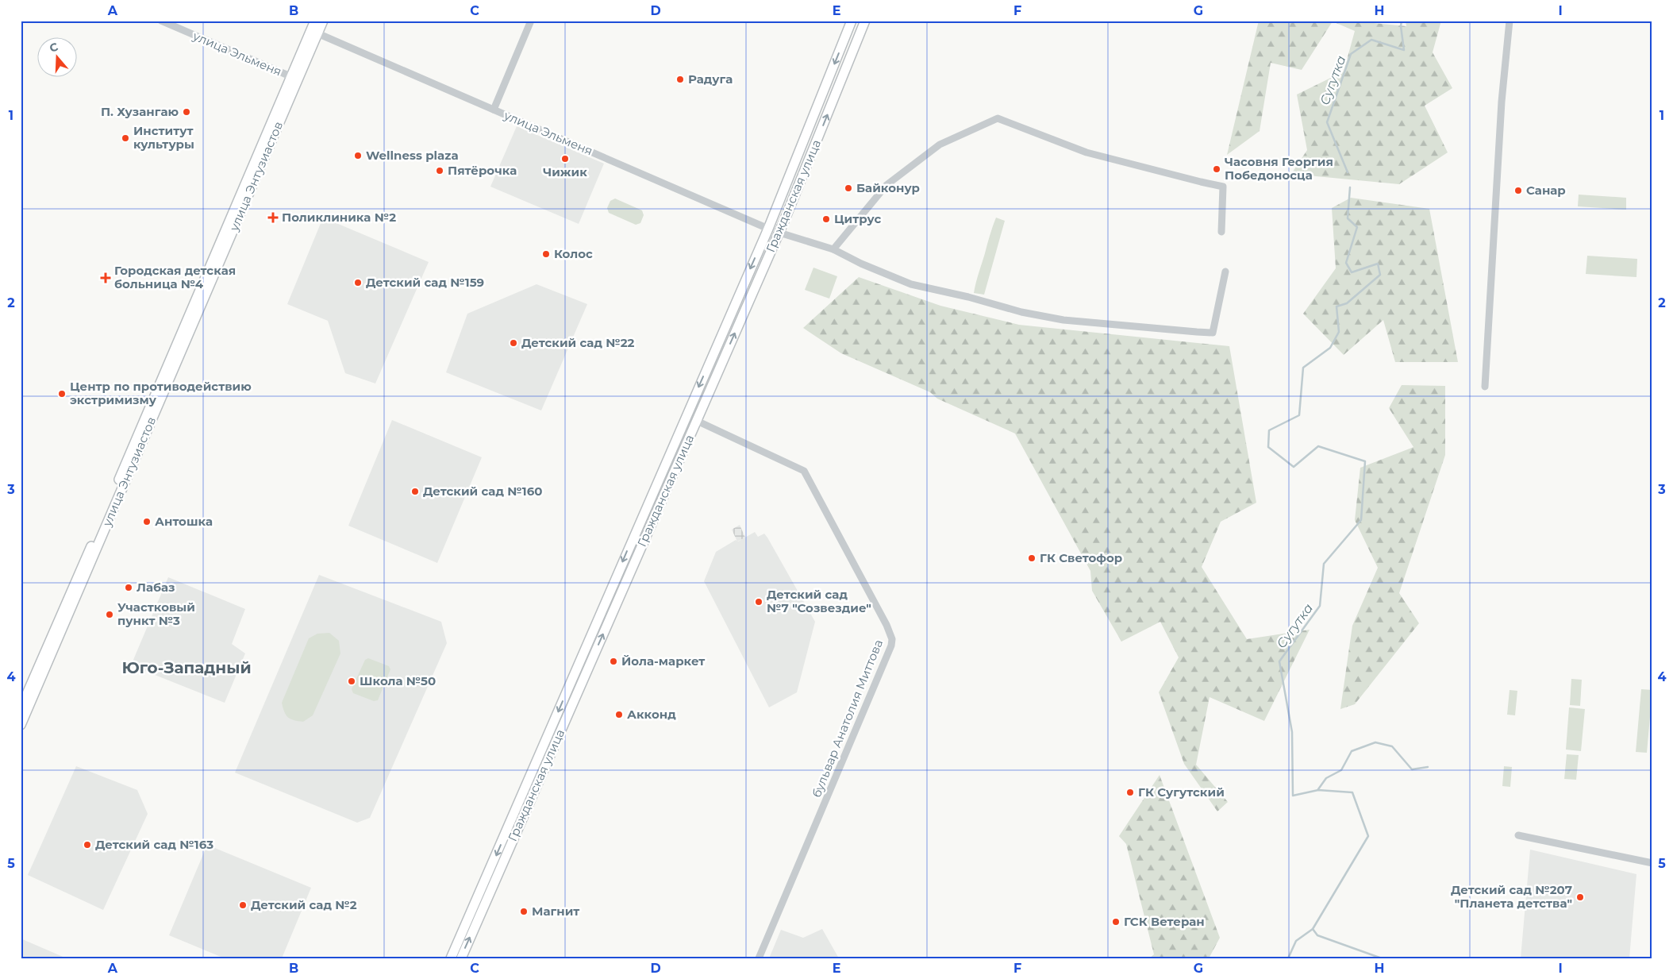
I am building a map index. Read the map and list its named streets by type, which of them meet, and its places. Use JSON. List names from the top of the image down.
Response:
{
  "streets": {
    "main road": ["улица Эльменя", "улица Энтузиастов", "Гражданская улица"],
    "street": ["бульвар Анатолия Миттова"]
  },
  "crossings": [
    ["улица Эльменя", "улица Энтузиастов"],
    ["улица Эльменя", "Гражданская улица"],
    ["Гражданская улица", "бульвар Анатолия Миттова"]
  ],
  "districts": ["Юго-Западный"],
  "water": ["Сугутка"],
  "places": {
    "other": [
      "Радуга",
      "П. Хузангаю",
      "Институт культуры",
      "Wellness plaza",
      "Чижик",
      "Часовня Георгия Победоносца",
      "Пятёрочка",
      "Байконур",
      "Санар",
      "Цитрус",
      "Колос",
      "Детский сад №159",
      "Детский сад №22",
      "Центр по противодействию экстримизму",
      "Детский сад №160",
      "Антошка",
      "ГК Светофор",
      "Лабаз",
      "Детский сад №7 \"Созвездие\"",
      "Участковый пункт №3",
      "Йола-маркет",
      "Школа №50",
      "Акконд",
      "ГК Сугутский",
      "Детский сад №163",
      "Детский сад №207 \"Планета детства\"",
      "Детский сад №2",
      "Магнит",
      "ГСК Ветеран"
    ],
    "health": ["Поликлиника №2", "Городская детская больница №4"]
  },
  "north": "top",
  "grid": {
    "columns": [
      "A",
      "B",
      "C",
      "D",
      "E",
      "F",
      "G",
      "H",
      "I"
    ],
    "rows": [
      "1",
      "2",
      "3",
      "4",
      "5"
    ]
  }
}
